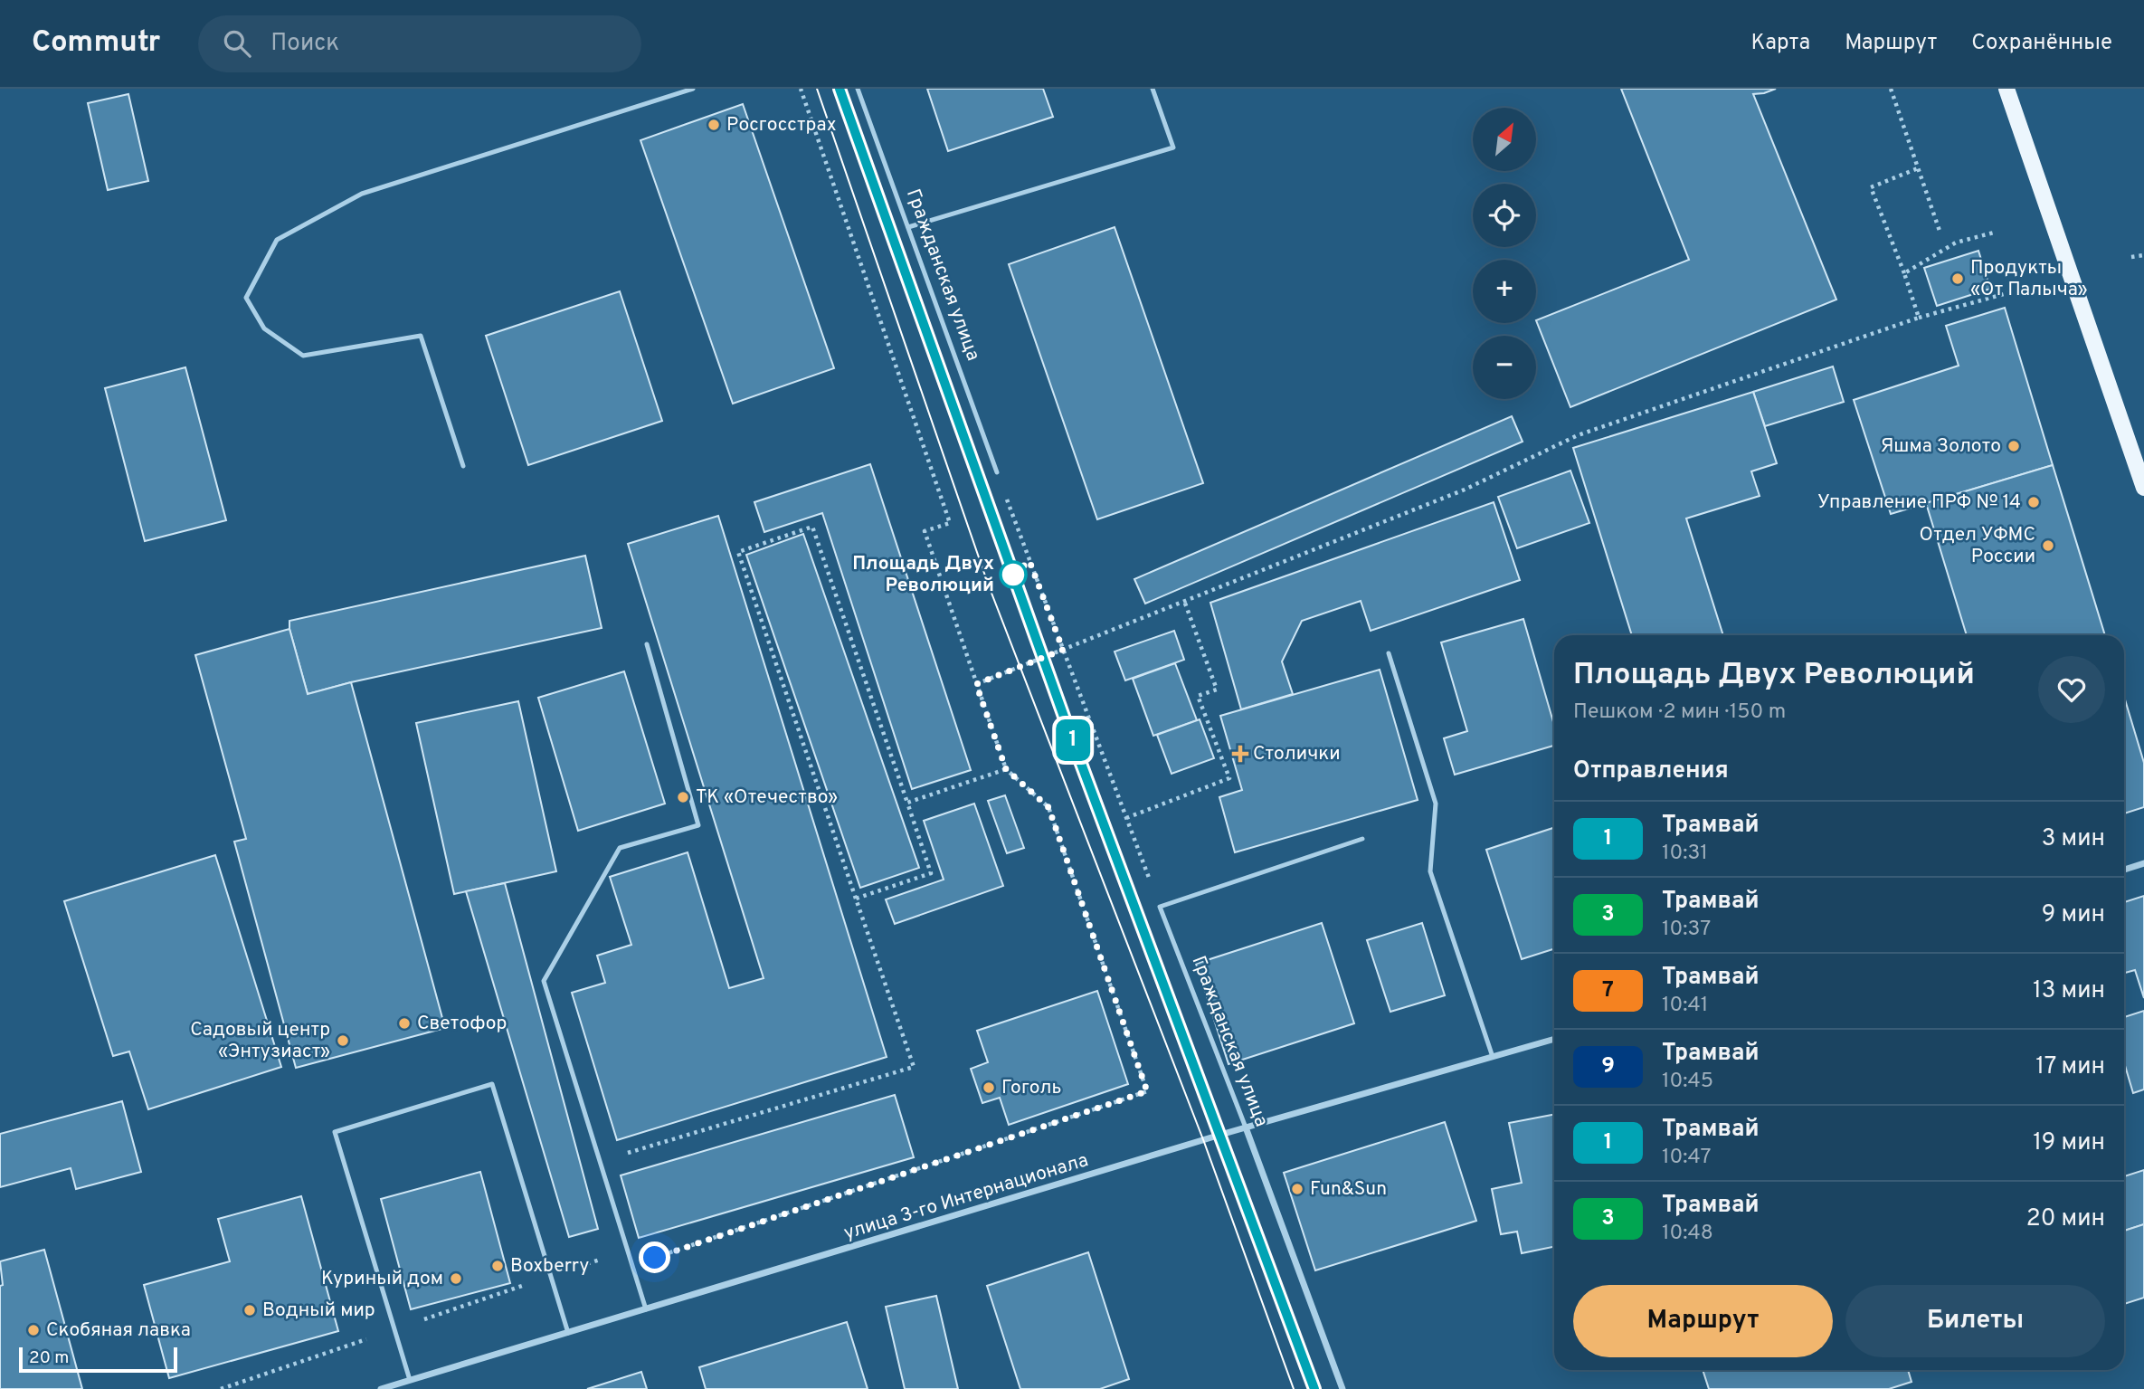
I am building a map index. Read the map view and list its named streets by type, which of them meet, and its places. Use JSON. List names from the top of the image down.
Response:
{
  "streets": {
    "street": ["Гражданская улица", "улица 3-го Интернационала"]
  },
  "crossings": [
    ["Гражданская улица", "улица 3-го Интернационала"]
  ],
  "places": {
    "other": [
      "Росгосстрах",
      "Продукты «От Палыча»",
      "Яшма Золото",
      "Управление ПРФ № 14",
      "Отдел УФМС России",
      "Площадь Двух Революций",
      "ТК «Отечество»",
      "Светофор",
      "Садовый центр «Энтузиаст»",
      "Гоголь",
      "Fun&Sun",
      "Boxberry",
      "Куриный дом",
      "Водный мир",
      "Скобяная лавка"
    ],
    "health": ["Столички"]
  },
  "lines": ["tram line 1"],
  "scale_bar": "20 m",
  "north": "top right",
  "page": {
    "header": "Commutr",
    "search": "Поиск",
    "nav": ["Карта", "Маршрут", "Сохранённые"],
    "on_map": "1",
    "map_buttons": ["+", "−"],
    "heading": [
      ["Площадь Двух Революций", "Пешком · 2 мин · 150 m"],
      "Отправления"
    ],
    "list": [
      {
        "mark": "1",
        "name": "Трамвай",
        "note": "10:31",
        "value": "3 мин"
      },
      {
        "mark": "3",
        "name": "Трамвай",
        "note": "10:37",
        "value": "9 мин"
      },
      {
        "mark": "7",
        "name": "Трамвай",
        "note": "10:41",
        "value": "13 мин"
      },
      {
        "mark": "9",
        "name": "Трамвай",
        "note": "10:45",
        "value": "17 мин"
      },
      {
        "mark": "1",
        "name": "Трамвай",
        "note": "10:47",
        "value": "19 мин"
      },
      {
        "mark": "3",
        "name": "Трамвай",
        "note": "10:48",
        "value": "20 мин"
      }
    ],
    "buttons": ["Маршрут", "Билеты"],
    "scale": "20 m"
  }
}
